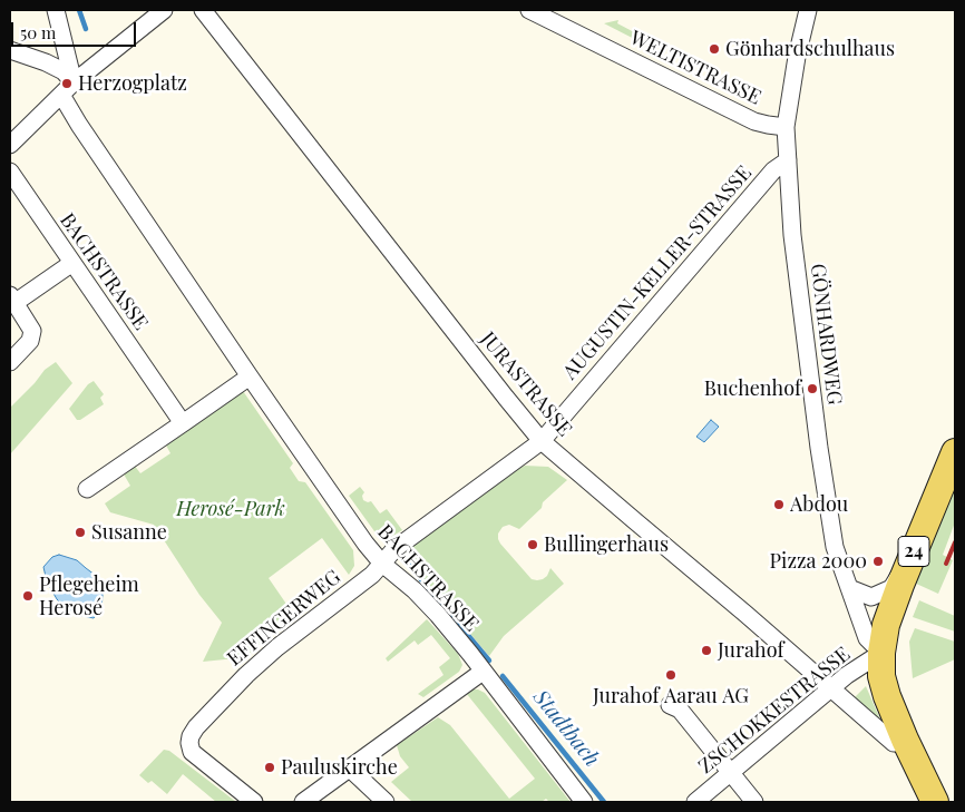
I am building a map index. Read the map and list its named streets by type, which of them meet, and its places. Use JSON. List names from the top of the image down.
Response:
{
  "streets": {
    "main road": ["24"],
    "street": [
      "WELTISTRASSE",
      "BACHSTRASSE",
      "AUGUSTIN-KELLER-STRASSE",
      "GÖNHARDWEG",
      "JURASTRASSE",
      "EFFINGERWEG",
      "ZSCHOKKESTRASSE"
    ]
  },
  "crossings": [
    ["WELTISTRASSE", "GÖNHARDWEG"],
    ["BACHSTRASSE", "AUGUSTIN-KELLER-STRASSE"],
    ["BACHSTRASSE", "EFFINGERWEG"],
    ["AUGUSTIN-KELLER-STRASSE", "GÖNHARDWEG"],
    ["AUGUSTIN-KELLER-STRASSE", "JURASTRASSE"],
    ["AUGUSTIN-KELLER-STRASSE", "EFFINGERWEG"],
    ["GÖNHARDWEG", "24"],
    ["GÖNHARDWEG", "ZSCHOKKESTRASSE"],
    ["JURASTRASSE", "24"],
    ["JURASTRASSE", "ZSCHOKKESTRASSE"],
    ["24", "ZSCHOKKESTRASSE"]
  ],
  "water": ["Stadtbach"],
  "parks": ["Herosé-Park"],
  "places": [
    "Gönhardschulhaus",
    "Herzogplatz",
    "Buchenhof",
    "Abdou",
    "Susanne",
    "Bullingerhaus",
    "Pizza 2000",
    "Pflegeheim Herosé",
    "Jurahof",
    "Jurahof Aarau AG",
    "Pauluskirche"
  ],
  "scale_bar": "50 m"
}
